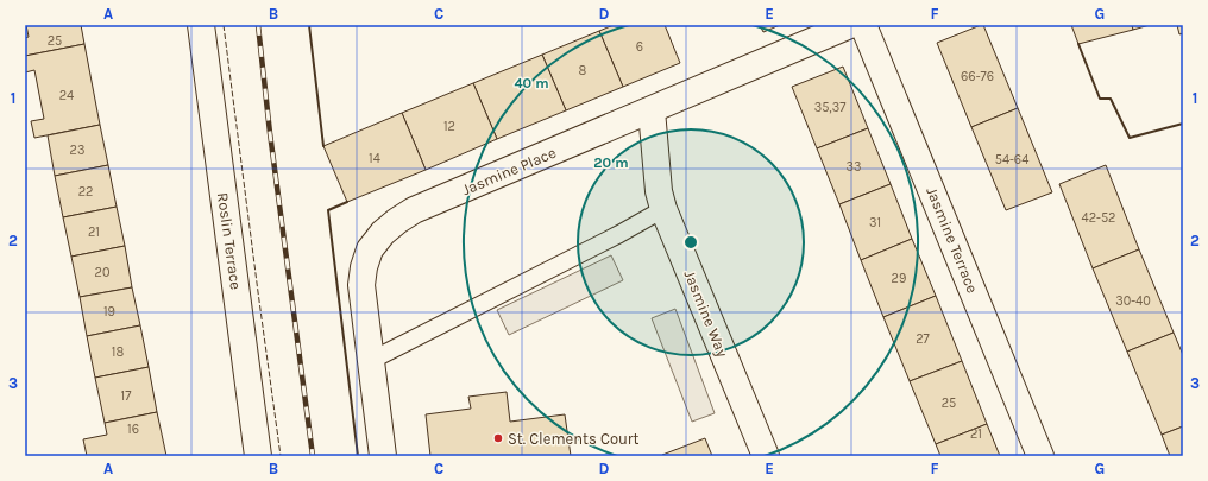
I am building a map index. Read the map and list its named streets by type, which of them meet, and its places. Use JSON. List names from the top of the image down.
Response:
{
  "streets": {
    "street": [
      "Jasmine Place",
      "Jasmine Terrace",
      "Roslin Terrace",
      "Jasmine Way"
    ]
  },
  "crossings": [
    ["Jasmine Place", "Jasmine Way"]
  ],
  "places": ["St. Clements Court"],
  "house_numbers": [
    "25",
    "6",
    "8",
    "66-76",
    "24",
    "35,37",
    "12",
    "23",
    "14",
    "54-64",
    "33",
    "22",
    "42-52",
    "31",
    "21",
    "20",
    "29",
    "30-40",
    "19",
    "27",
    "18",
    "17",
    "25",
    "16",
    "21"
  ],
  "grid": {
    "columns": [
      "A",
      "B",
      "C",
      "D",
      "E",
      "F",
      "G"
    ],
    "rows": ["1", "2", "3"]
  },
  "rings": ["40 m", "20 m"]
}
